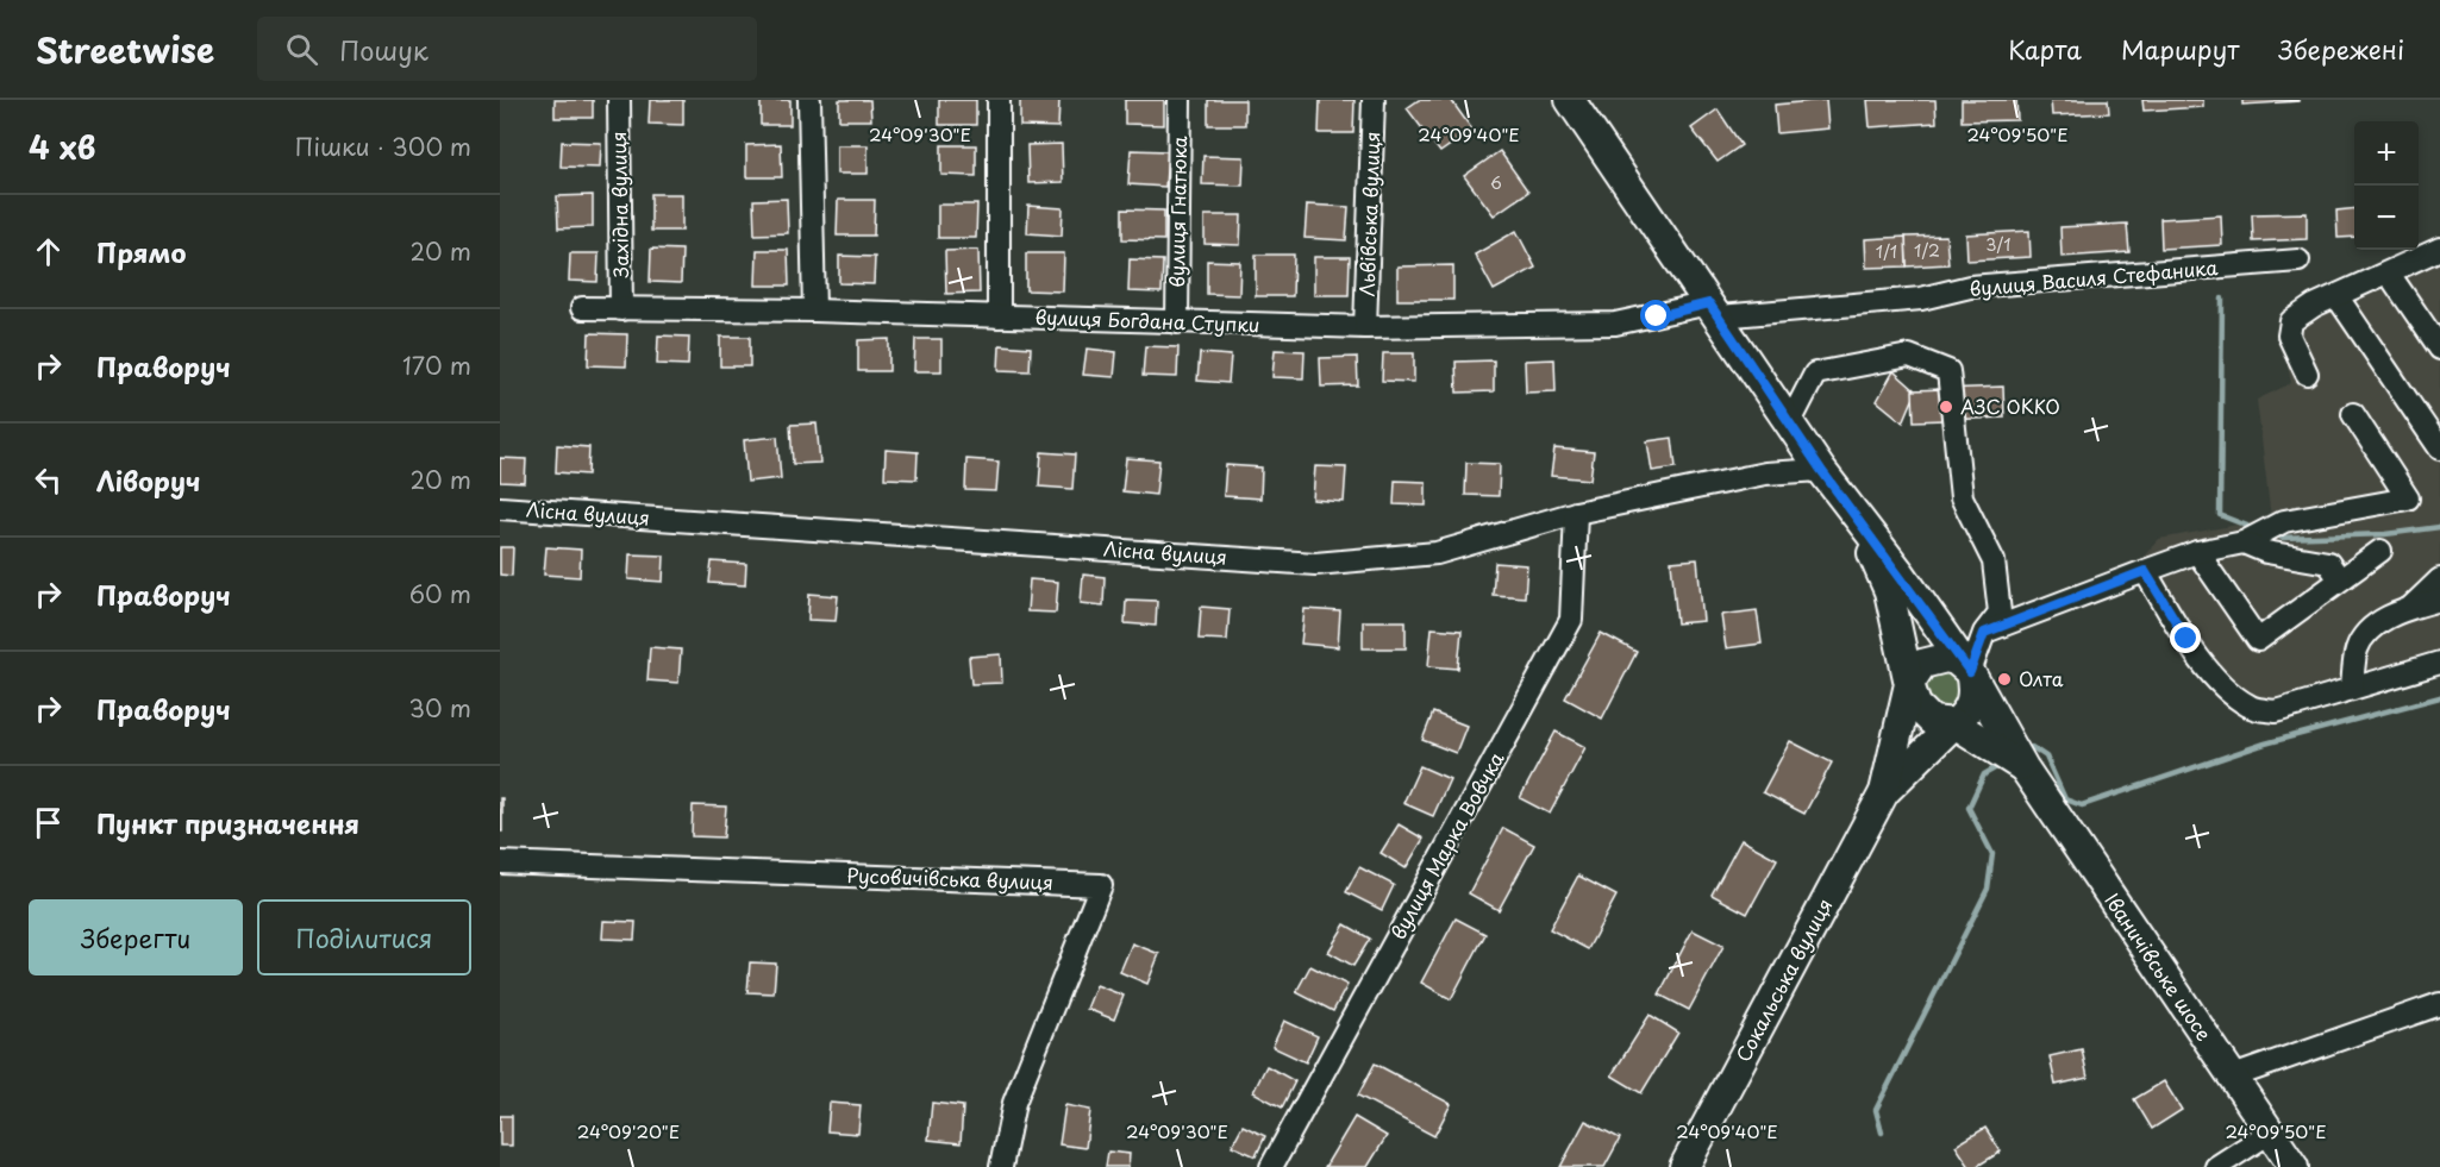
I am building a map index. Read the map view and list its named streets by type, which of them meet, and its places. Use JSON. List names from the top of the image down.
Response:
{
  "streets": {
    "main road": ["Іваничівське шосе", "Сокальська вулиця"],
    "street": [
      "Західна вулиця",
      "вулиця Гнатюка",
      "Львівська вулиця",
      "вулиця Василя Стефаника",
      "вулиця Богдана Ступки",
      "Лісна вулиця",
      "вулиця Марка Вовчка",
      "Русовичівська вулиця"
    ]
  },
  "crossings": [
    ["Західна вулиця", "вулиця Богдана Ступки"],
    ["вулиця Гнатюка", "вулиця Богдана Ступки"],
    ["Львівська вулиця", "вулиця Богдана Ступки"],
    ["вулиця Василя Стефаника", "вулиця Богдана Ступки"],
    ["Лісна вулиця", "вулиця Марка Вовчка"]
  ],
  "places": ["АЗС ОККО", "Олта"],
  "house_numbers": [
    "6",
    "3/1",
    "1/2",
    "1/1"
  ],
  "page": {
    "header": "Streetwise",
    "search": "Пошук",
    "nav": ["Карта", "Маршрут", "Збережені"],
    "heading": ["4 хв", "Пішки · 300 m"],
    "map_buttons": ["+", "−"],
    "list": [
      ["Прямо", "20 m"],
      ["Праворуч", "170 m"],
      ["Ліворуч", "20 m"],
      ["Праворуч", "60 m"],
      ["Праворуч", "30 m"],
      "Пункт призначення"
    ],
    "buttons": ["Зберегти", "Поділитися"]
  },
  "coordinates": [
    "24°09'30\"E",
    "24°09'40\"E",
    "24°09'50\"E",
    "24°09'20\"E"
  ]
}
